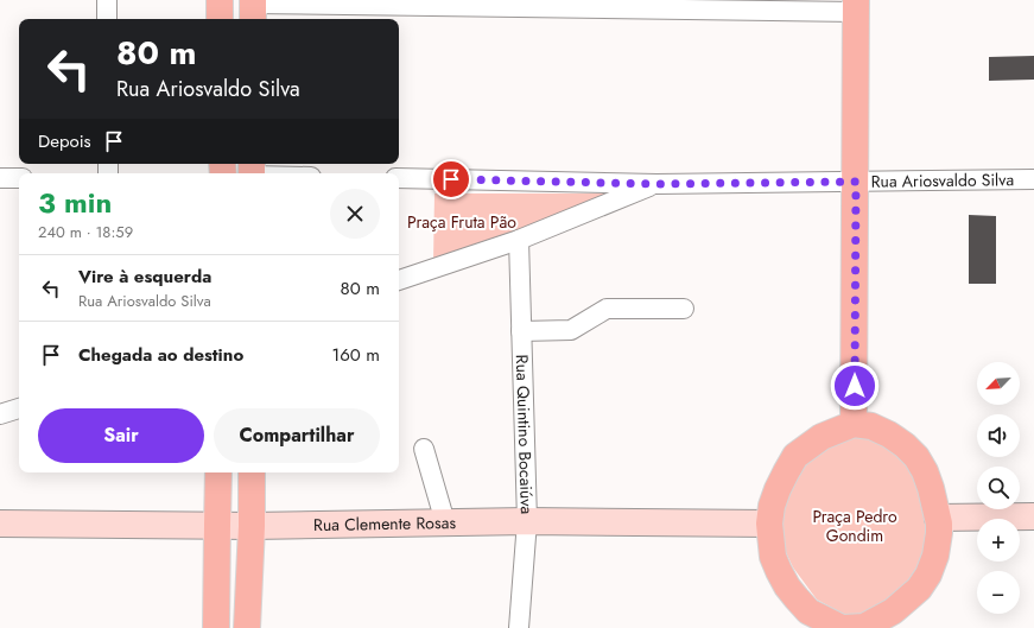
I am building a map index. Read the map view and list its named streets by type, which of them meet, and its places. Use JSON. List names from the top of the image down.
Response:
{
  "streets": {
    "main road": ["Rua Clemente Rosas"],
    "street": ["Rua Ariosvaldo Silva", "Rua Quintino Bocaiúva"]
  },
  "crossings": [
    ["Rua Quintino Bocaiúva", "Rua Clemente Rosas"]
  ],
  "parks": ["Praça Fruta Pão", "Praça Pedro Gondim"],
  "north": "bottom left",
  "page": {
    "turn": ["80 m", "Rua Ariosvaldo Silva"],
    "then": "Depois",
    "heading": ["3 min", "240 m · 18:59"],
    "list": [
      {
        "name": "Vire à esquerda",
        "note": "Rua Ariosvaldo Silva",
        "value": "80 m"
      },
      {
        "name": "Chegada ao destino",
        "value": "160 m"
      }
    ],
    "map_buttons": ["+", "−"],
    "buttons": ["Sair", "Compartilhar"]
  }
}
